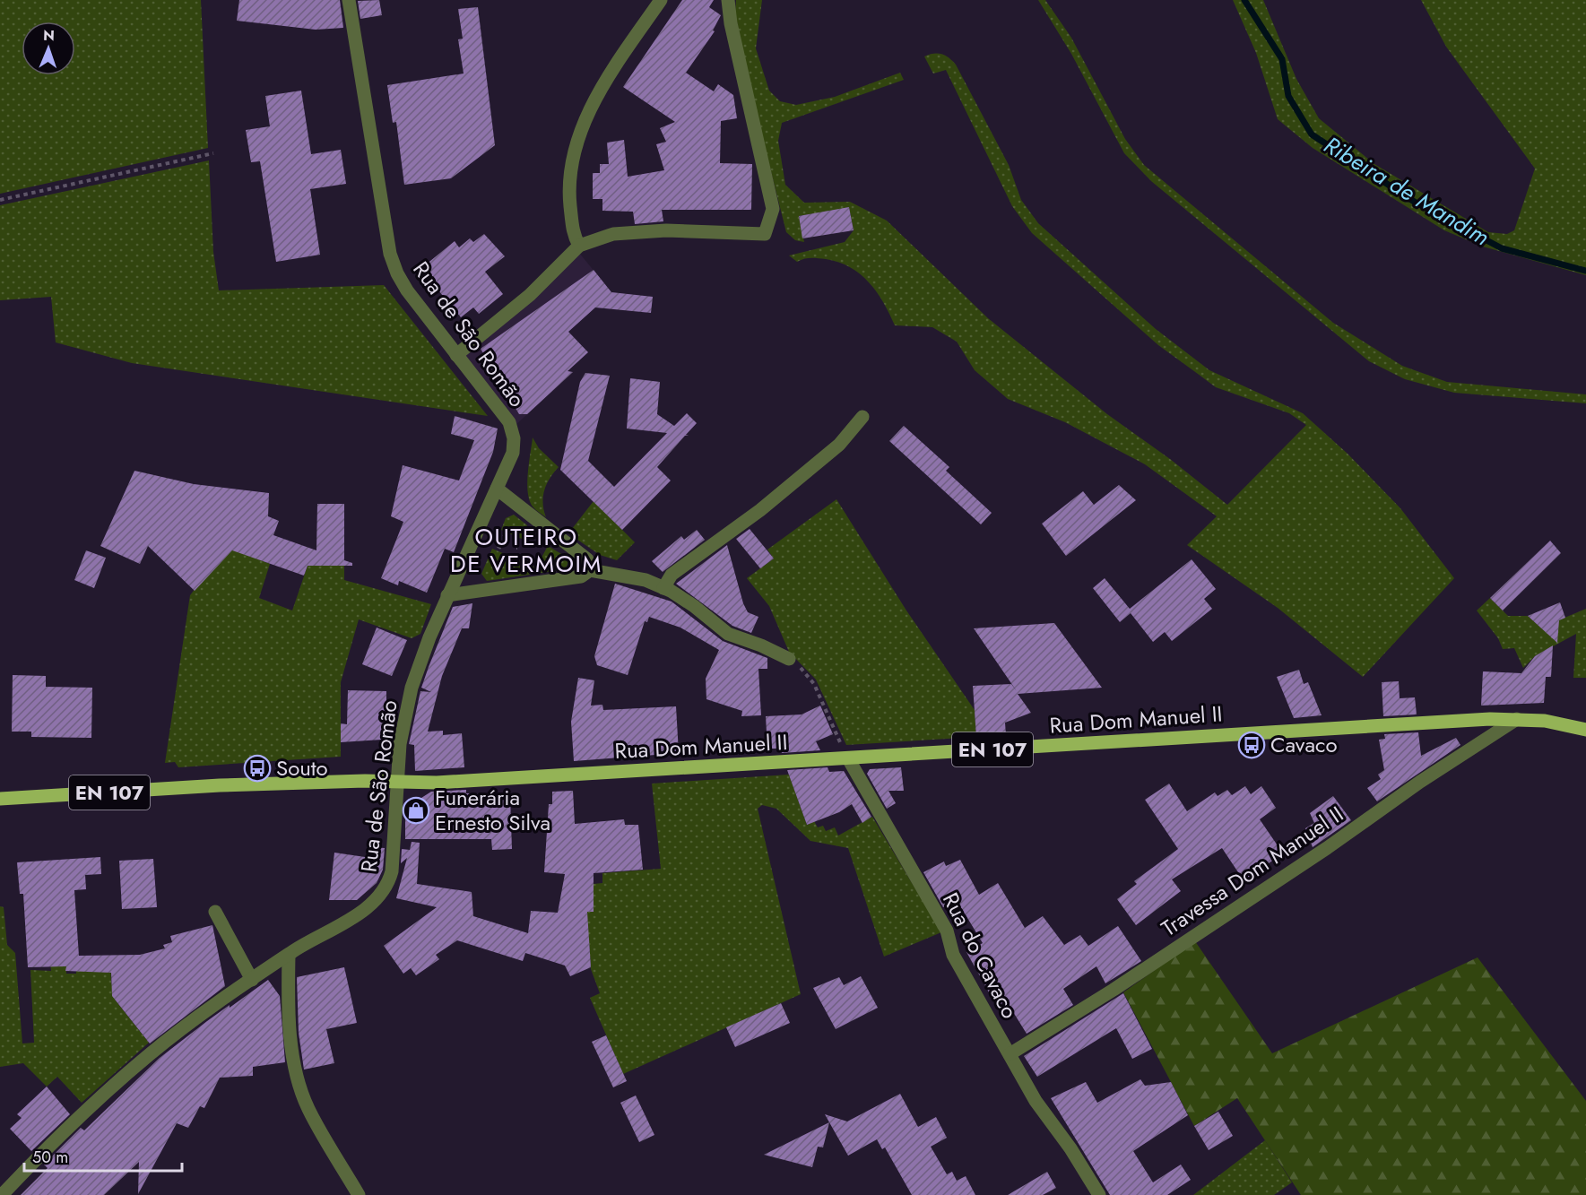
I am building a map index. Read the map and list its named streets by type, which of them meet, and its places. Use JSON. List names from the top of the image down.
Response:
{
  "streets": {
    "main road": ["Rua Dom Manuel II", "EN 107"],
    "street": ["Rua de São Romão", "Travessa Dom Manuel II", "Rua do Cavaco"]
  },
  "crossings": [
    ["Rua de São Romão", "Rua Dom Manuel II"],
    ["Rua de São Romão", "EN 107"],
    ["Rua Dom Manuel II", "EN 107"],
    ["Rua Dom Manuel II", "Travessa Dom Manuel II"],
    ["Rua Dom Manuel II", "Rua do Cavaco"],
    ["Travessa Dom Manuel II", "Rua do Cavaco"]
  ],
  "districts": ["OUTEIRO DE VERMOIM"],
  "water": ["Ribeira de Mandim"],
  "places": {
    "bus stop": ["Cavaco", "Souto"],
    "shop": ["Funerária Ernesto Silva"]
  },
  "scale_bar": "50 m",
  "north": "top"
}
